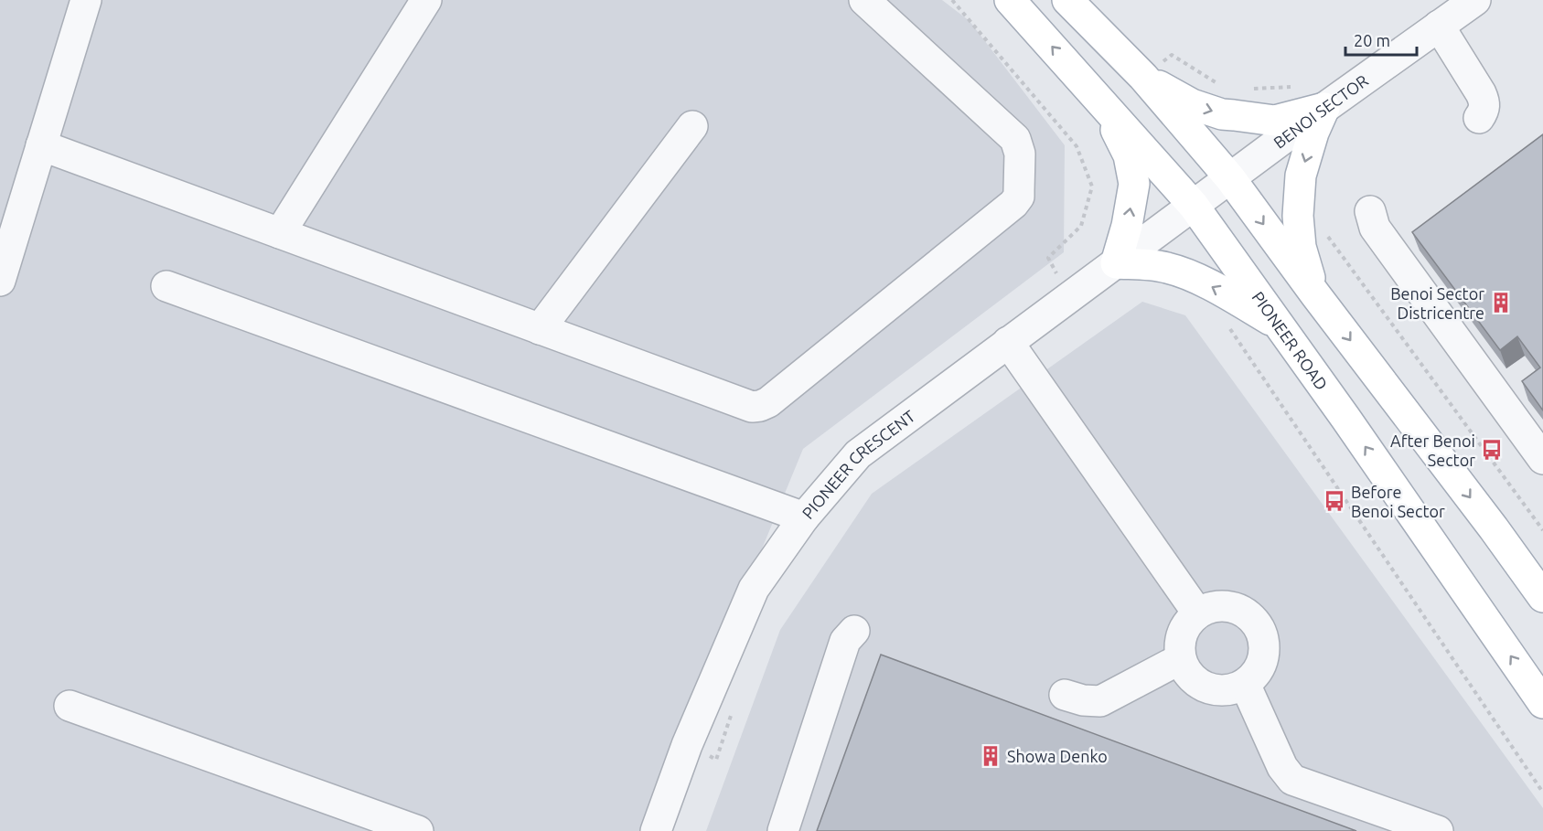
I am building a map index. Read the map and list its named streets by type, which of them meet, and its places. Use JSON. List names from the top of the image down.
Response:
{
  "streets": {
    "main road": ["PIONEER ROAD"],
    "street": ["BENOI SECTOR", "PIONEER CRESCENT"]
  },
  "crossings": [
    ["BENOI SECTOR", "PIONEER ROAD"],
    ["BENOI SECTOR", "PIONEER CRESCENT"],
    ["PIONEER ROAD", "PIONEER CRESCENT"]
  ],
  "places": {
    "building": ["Benoi Sector Districentre", "Showa Denko"],
    "bus stop": ["After Benoi Sector", "Before Benoi Sector"]
  },
  "scale_bar": "20 m"
}
